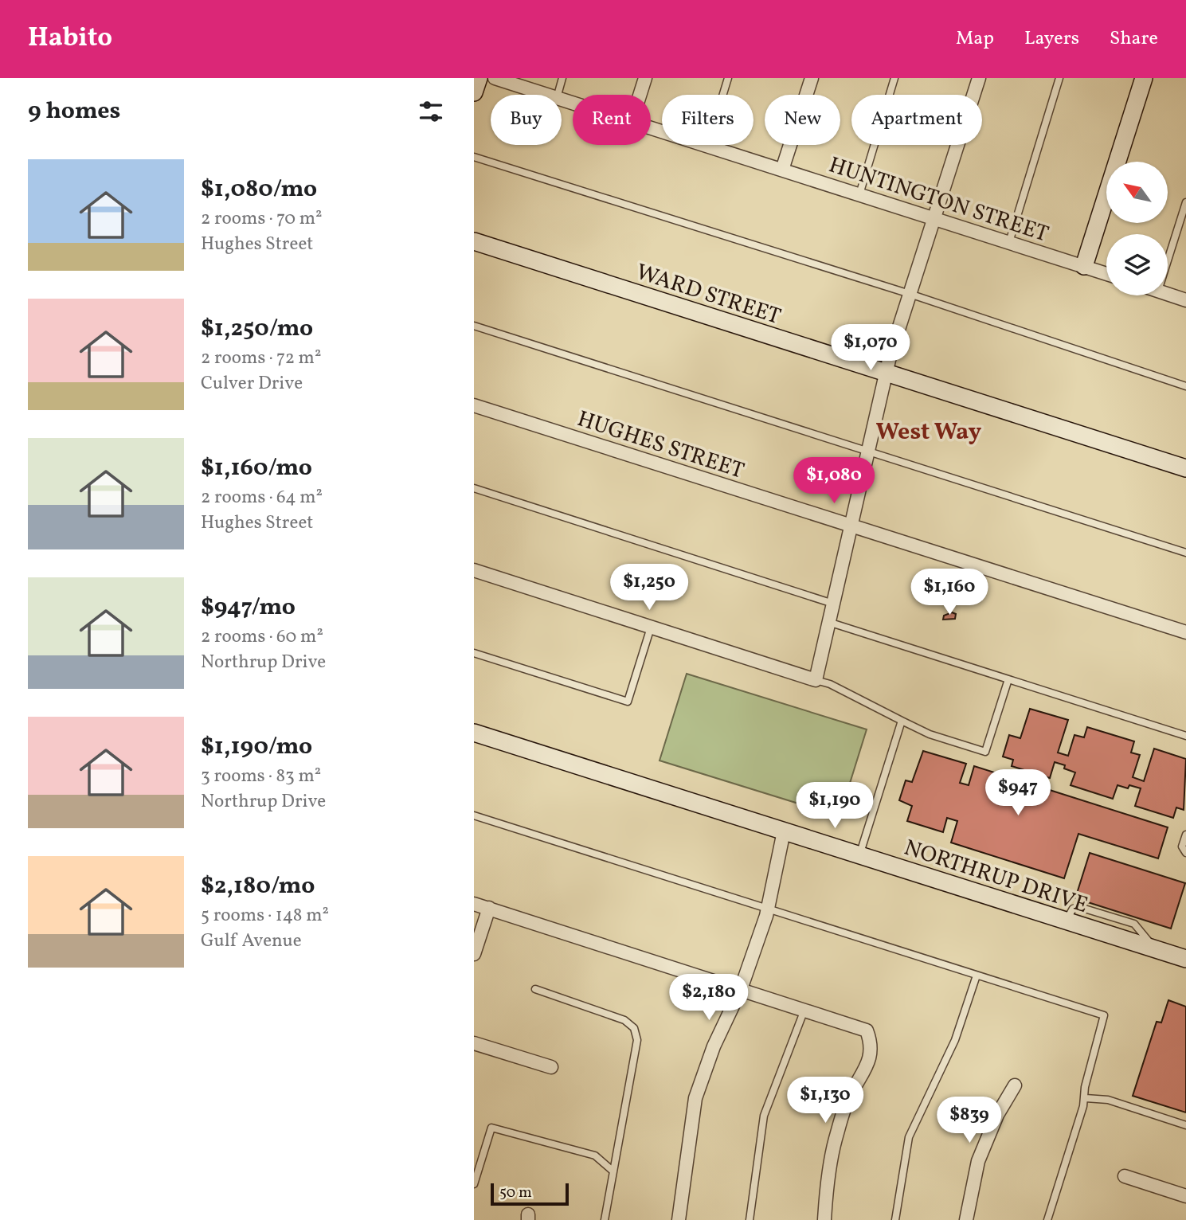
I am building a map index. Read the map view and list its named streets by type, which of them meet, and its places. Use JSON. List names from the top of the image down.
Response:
{
  "streets": {
    "street": [
      "HUNTINGTON STREET",
      "WARD STREET",
      "HUGHES STREET",
      "NORTHRUP DRIVE"
    ]
  },
  "districts": ["West Way"],
  "scale_bar": "50 m",
  "north": "top left",
  "page": {
    "header": "Habito",
    "nav": ["Map", "Layers", "Share"],
    "heading": "9 homes",
    "chip": [
      "Buy",
      "Rent",
      "Filters",
      "New",
      "Apartment"
    ],
    "list": [
      {
        "name": "$1,080/mo",
        "note": "2 rooms · 70 m² · Hughes Street"
      },
      {
        "name": "$1,250/mo",
        "note": "2 rooms · 72 m² · Culver Drive"
      },
      {
        "name": "$1,160/mo",
        "note": "2 rooms · 64 m² · Hughes Street"
      },
      {
        "name": "$947/mo",
        "note": "2 rooms · 60 m² · Northrup Drive"
      },
      {
        "name": "$1,190/mo",
        "note": "3 rooms · 83 m² · Northrup Drive"
      },
      {
        "name": "$2,180/mo",
        "note": "5 rooms · 148 m² · Gulf Avenue"
      }
    ],
    "price": [
      "$1,070",
      "$1,080",
      "$1,250",
      "$1,160",
      "$947",
      "$1,190",
      "$2,180",
      "$1,130",
      "$839"
    ],
    "scale": "50 m"
  }
}
